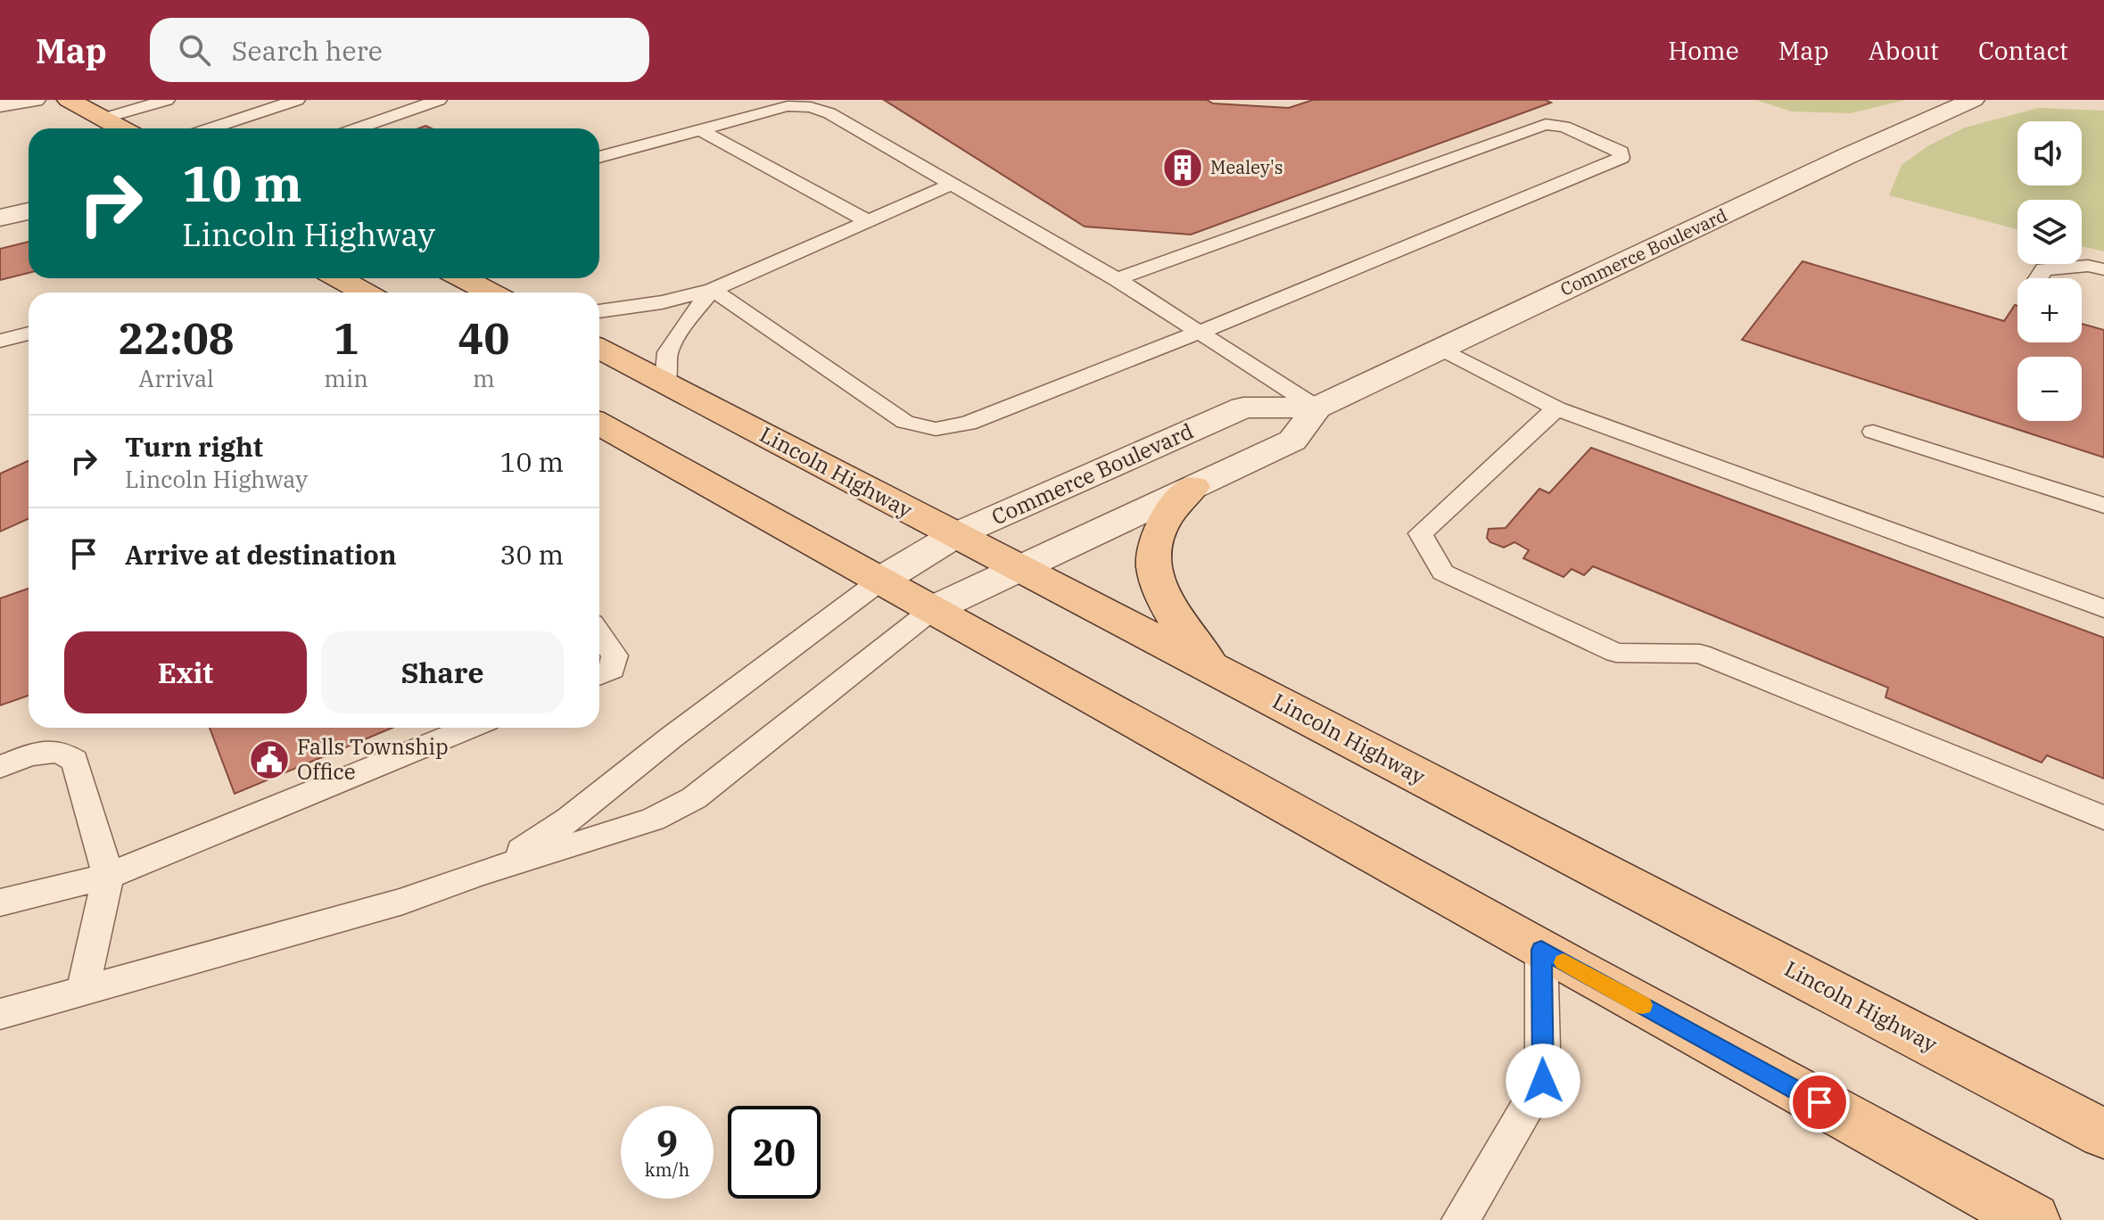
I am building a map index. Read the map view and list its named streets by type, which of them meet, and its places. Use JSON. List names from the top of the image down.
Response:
{
  "streets": {
    "main road": ["Lincoln Highway"],
    "street": ["Commerce Boulevard"]
  },
  "crossings": [
    ["Commerce Boulevard", "Lincoln Highway"]
  ],
  "places": {
    "building": ["Mealey's"],
    "public building": ["Falls Township Office"]
  },
  "page": {
    "header": "Map",
    "search": "Search here",
    "nav": [
      "Home",
      "Map",
      "About",
      "Contact"
    ],
    "map_buttons": ["+", "−"],
    "turn": ["10 m", "Lincoln Highway"],
    "eta": [
      "22:08",
      "Arrival",
      "1",
      "min",
      "40",
      "m"
    ],
    "list": [
      {
        "name": "Turn right",
        "note": "Lincoln Highway",
        "value": "10 m"
      },
      {
        "name": "Arrive at destination",
        "value": "30 m"
      }
    ],
    "buttons": ["Exit", "Share"],
    "speed": "9 km/h",
    "limit": "20"
  }
}
